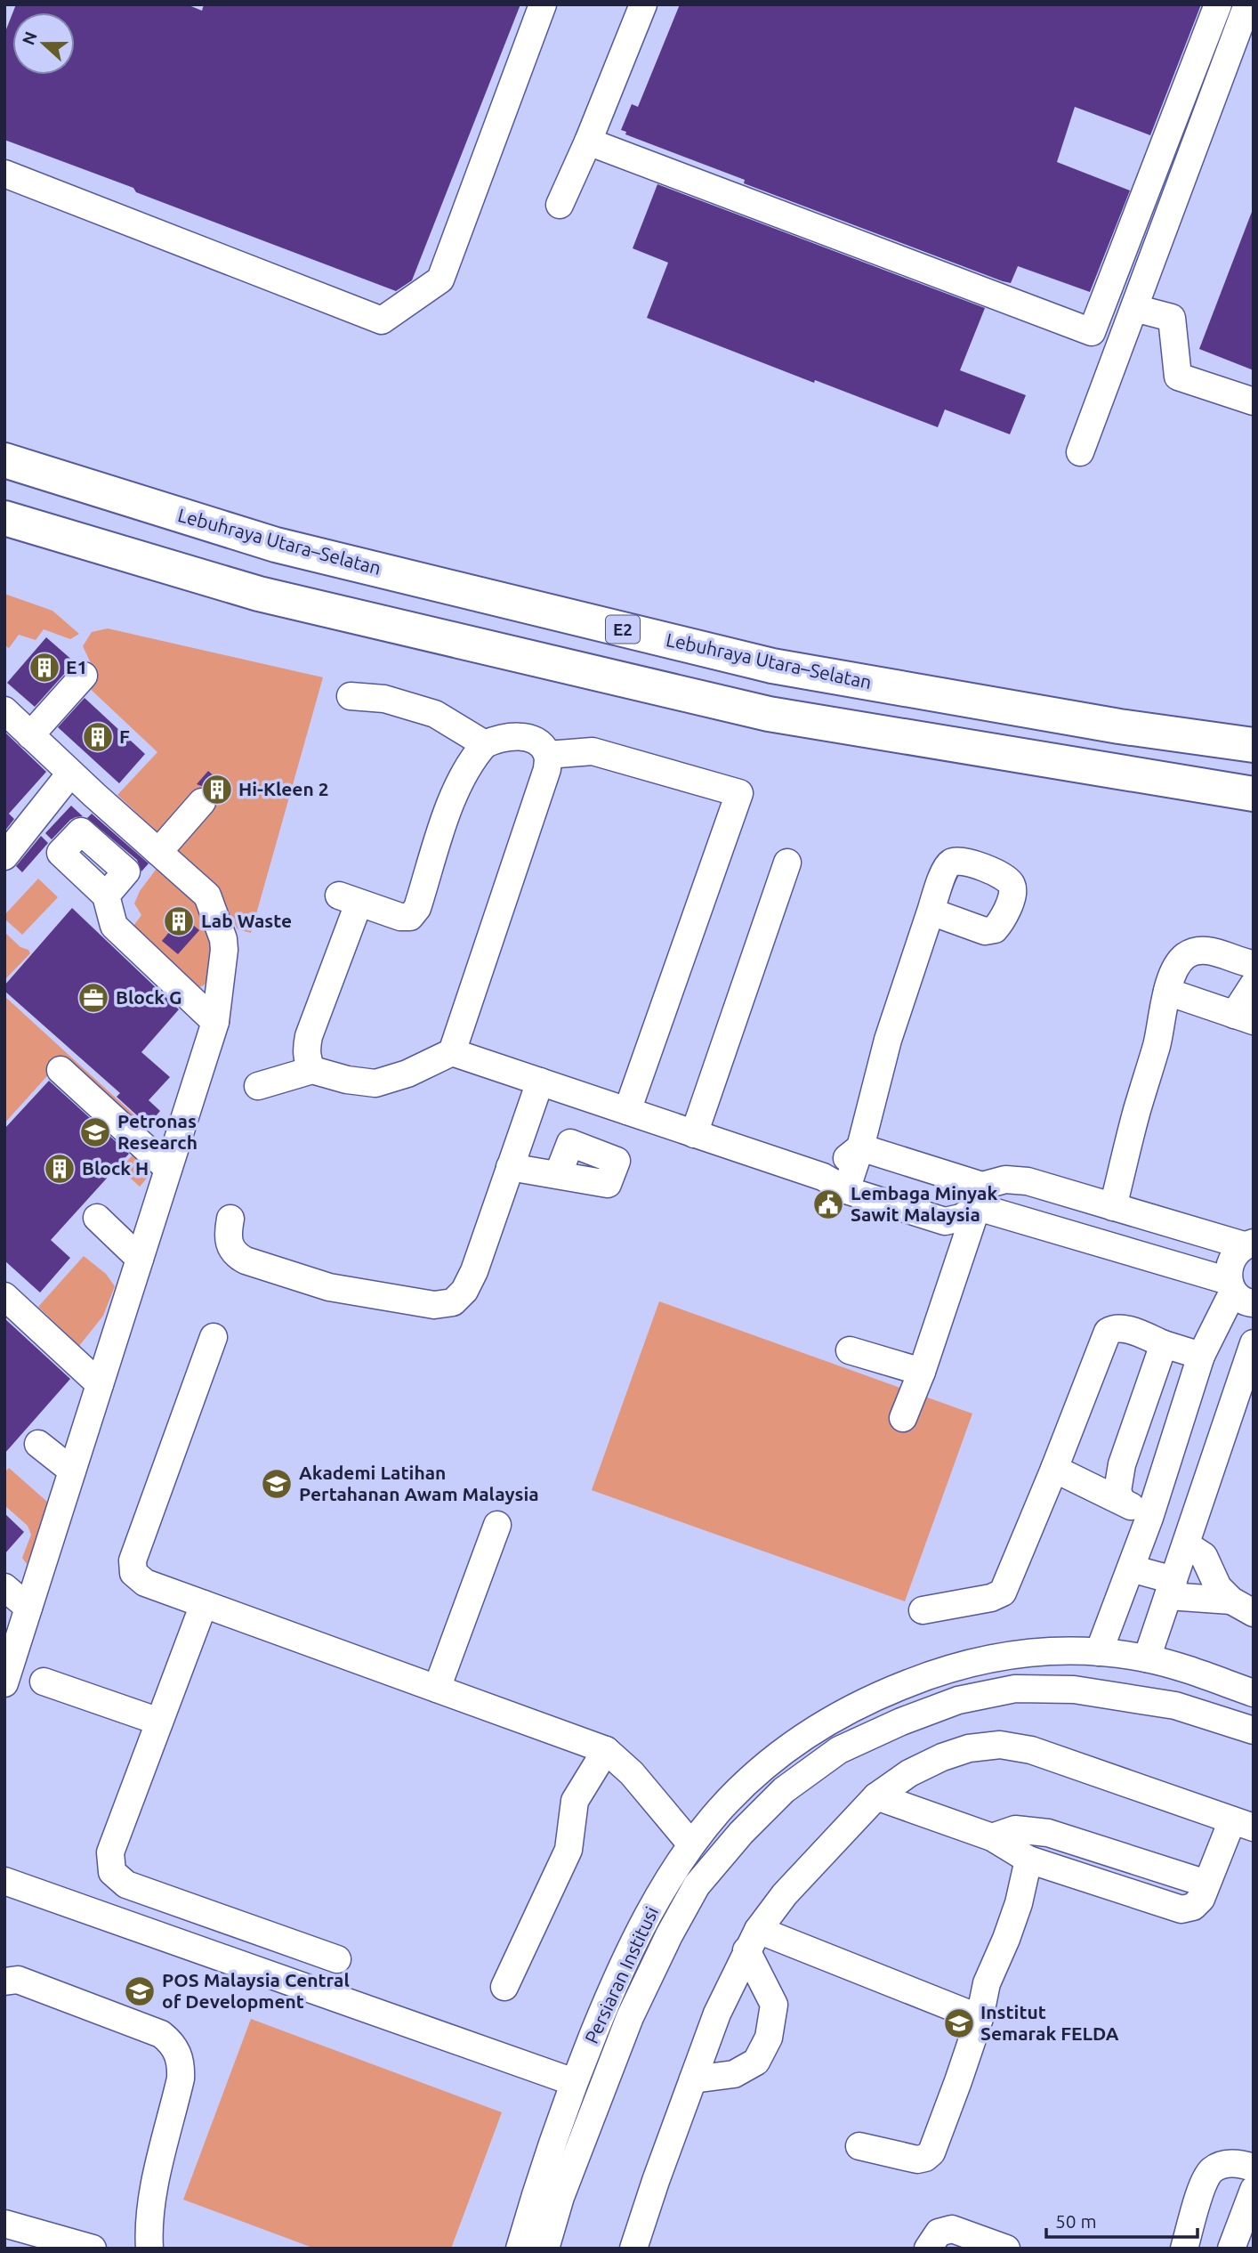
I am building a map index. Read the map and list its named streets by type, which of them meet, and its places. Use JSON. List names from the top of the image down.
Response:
{
  "streets": {
    "highway": ["Lebuhraya Utara–Selatan", "E2"],
    "street": ["Persiaran Institusi"]
  },
  "places": {
    "building": [
      "E1",
      "F",
      "Hi-Kleen 2",
      "Lab Waste",
      "Block H"
    ],
    "office": ["Block G"],
    "school or university": [
      "Petronas Research",
      "Akademi Latihan Pertahanan Awam Malaysia",
      "POS Malaysia Central of Development",
      "Institut Semarak FELDA"
    ],
    "public building": ["Lembaga Minyak Sawit Malaysia"]
  },
  "scale_bar": "50 m",
  "north": "left"
}
